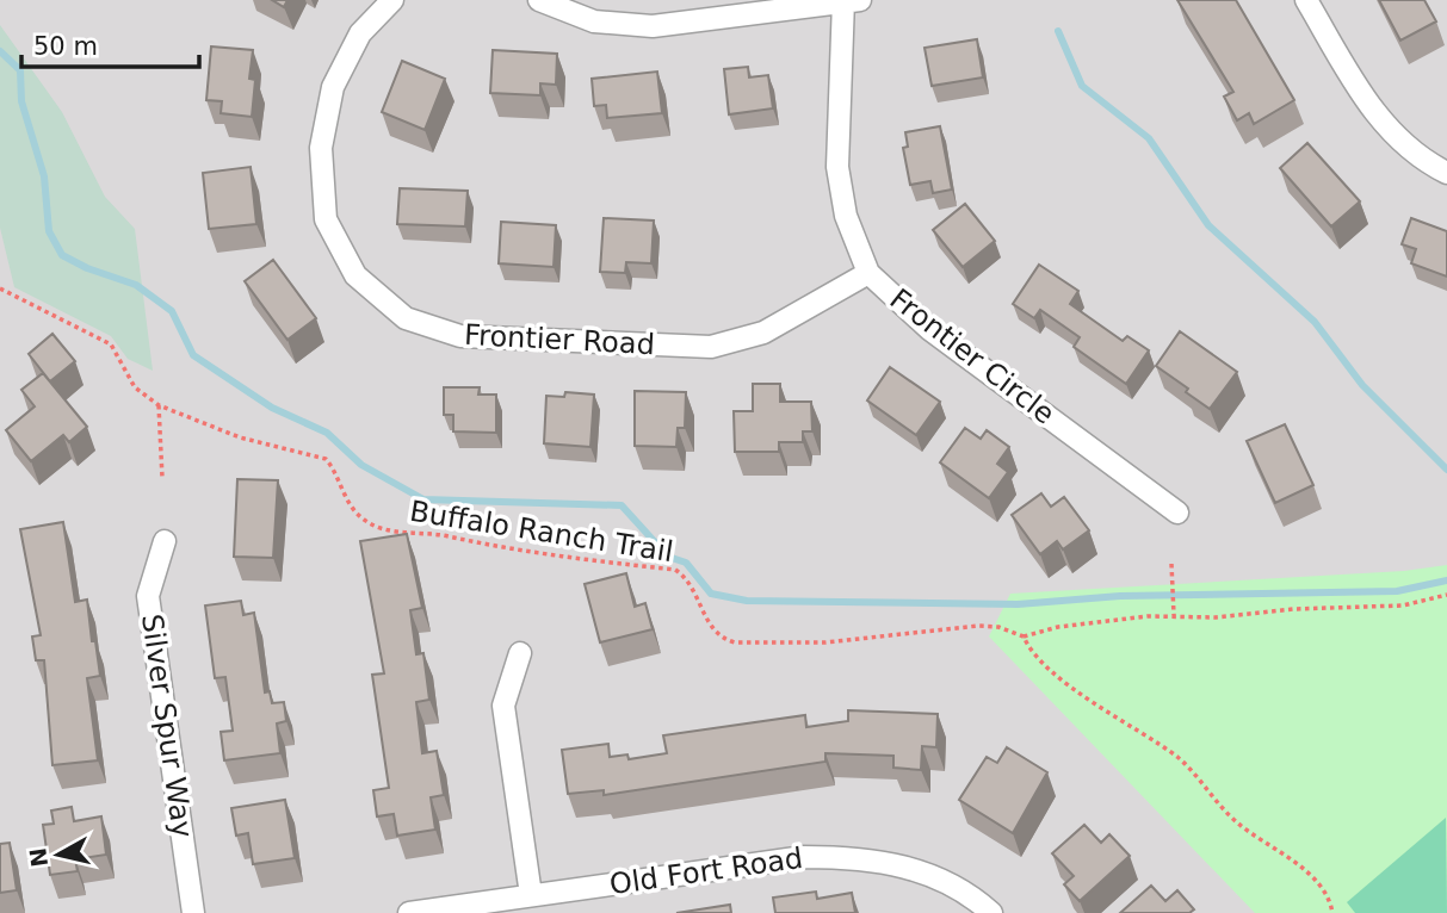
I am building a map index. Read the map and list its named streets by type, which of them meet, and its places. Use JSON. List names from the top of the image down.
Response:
{
  "streets": {
    "street": [
      "Frontier Road",
      "Frontier Circle",
      "Silver Spur Way",
      "Old Fort Road"
    ],
    "path": ["Buffalo Ranch Trail"]
  },
  "crossings": [
    ["Frontier Road", "Frontier Circle"]
  ],
  "scale_bar": "50 m",
  "north": "left"
}
